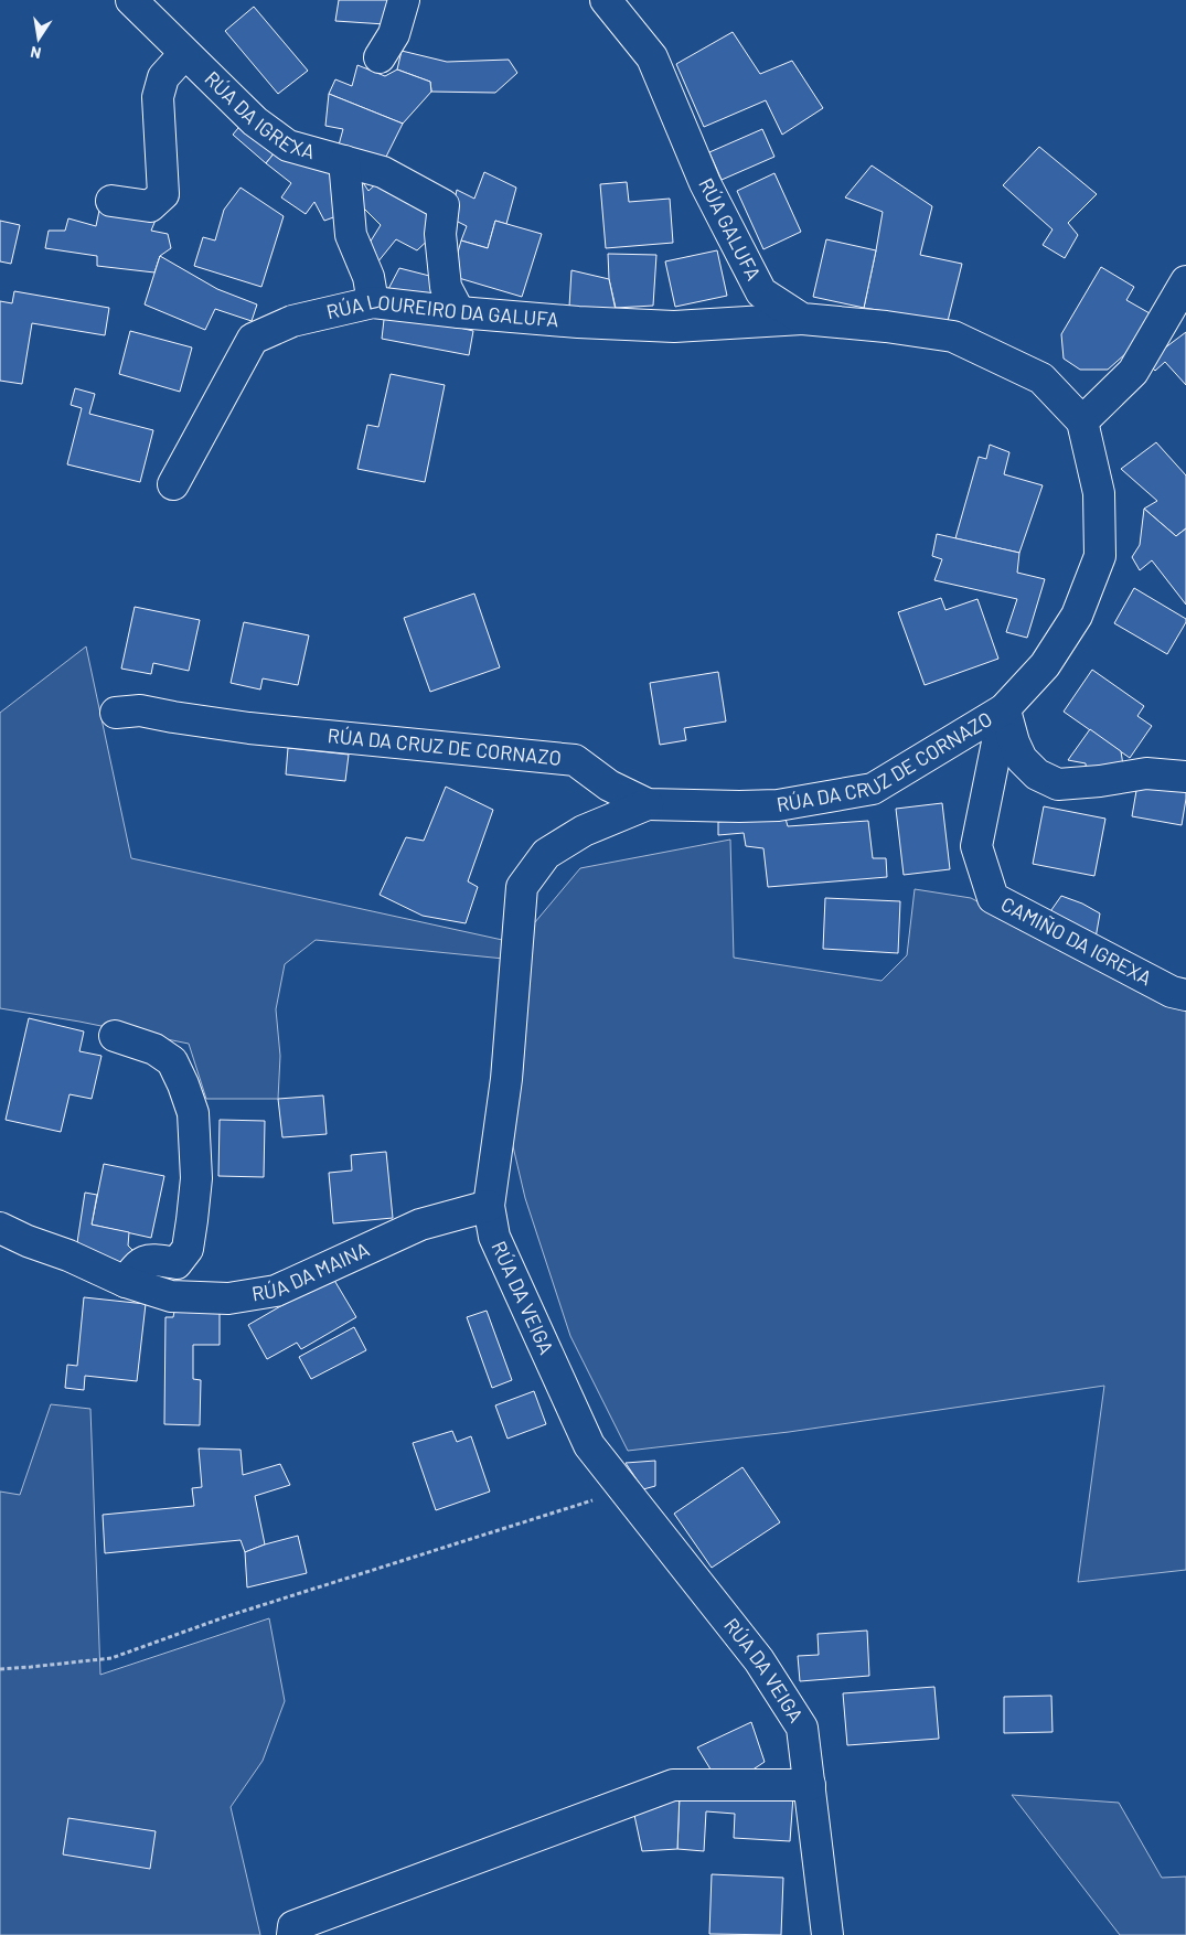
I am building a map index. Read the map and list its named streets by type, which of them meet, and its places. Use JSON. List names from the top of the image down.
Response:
{
  "streets": {
    "street": [
      "RÚA DA IGREXA",
      "RÚA GALUFA",
      "RÚA LOUREIRO DA GALUFA",
      "RÚA DA CRUZ DE CORNAZO",
      "CAMIÑO DA IGREXA",
      "RÚA DA MAINA",
      "RÚA DA VEIGA"
    ]
  },
  "crossings": [
    ["RÚA DA IGREXA", "RÚA LOUREIRO DA GALUFA"],
    ["RÚA GALUFA", "RÚA LOUREIRO DA GALUFA"],
    ["RÚA GALUFA", "RÚA DA CRUZ DE CORNAZO"],
    ["RÚA DA CRUZ DE CORNAZO", "CAMIÑO DA IGREXA"],
    ["RÚA DA CRUZ DE CORNAZO", "RÚA DA VEIGA"],
    ["RÚA DA MAINA", "RÚA DA VEIGA"]
  ],
  "north": "bottom"
}
